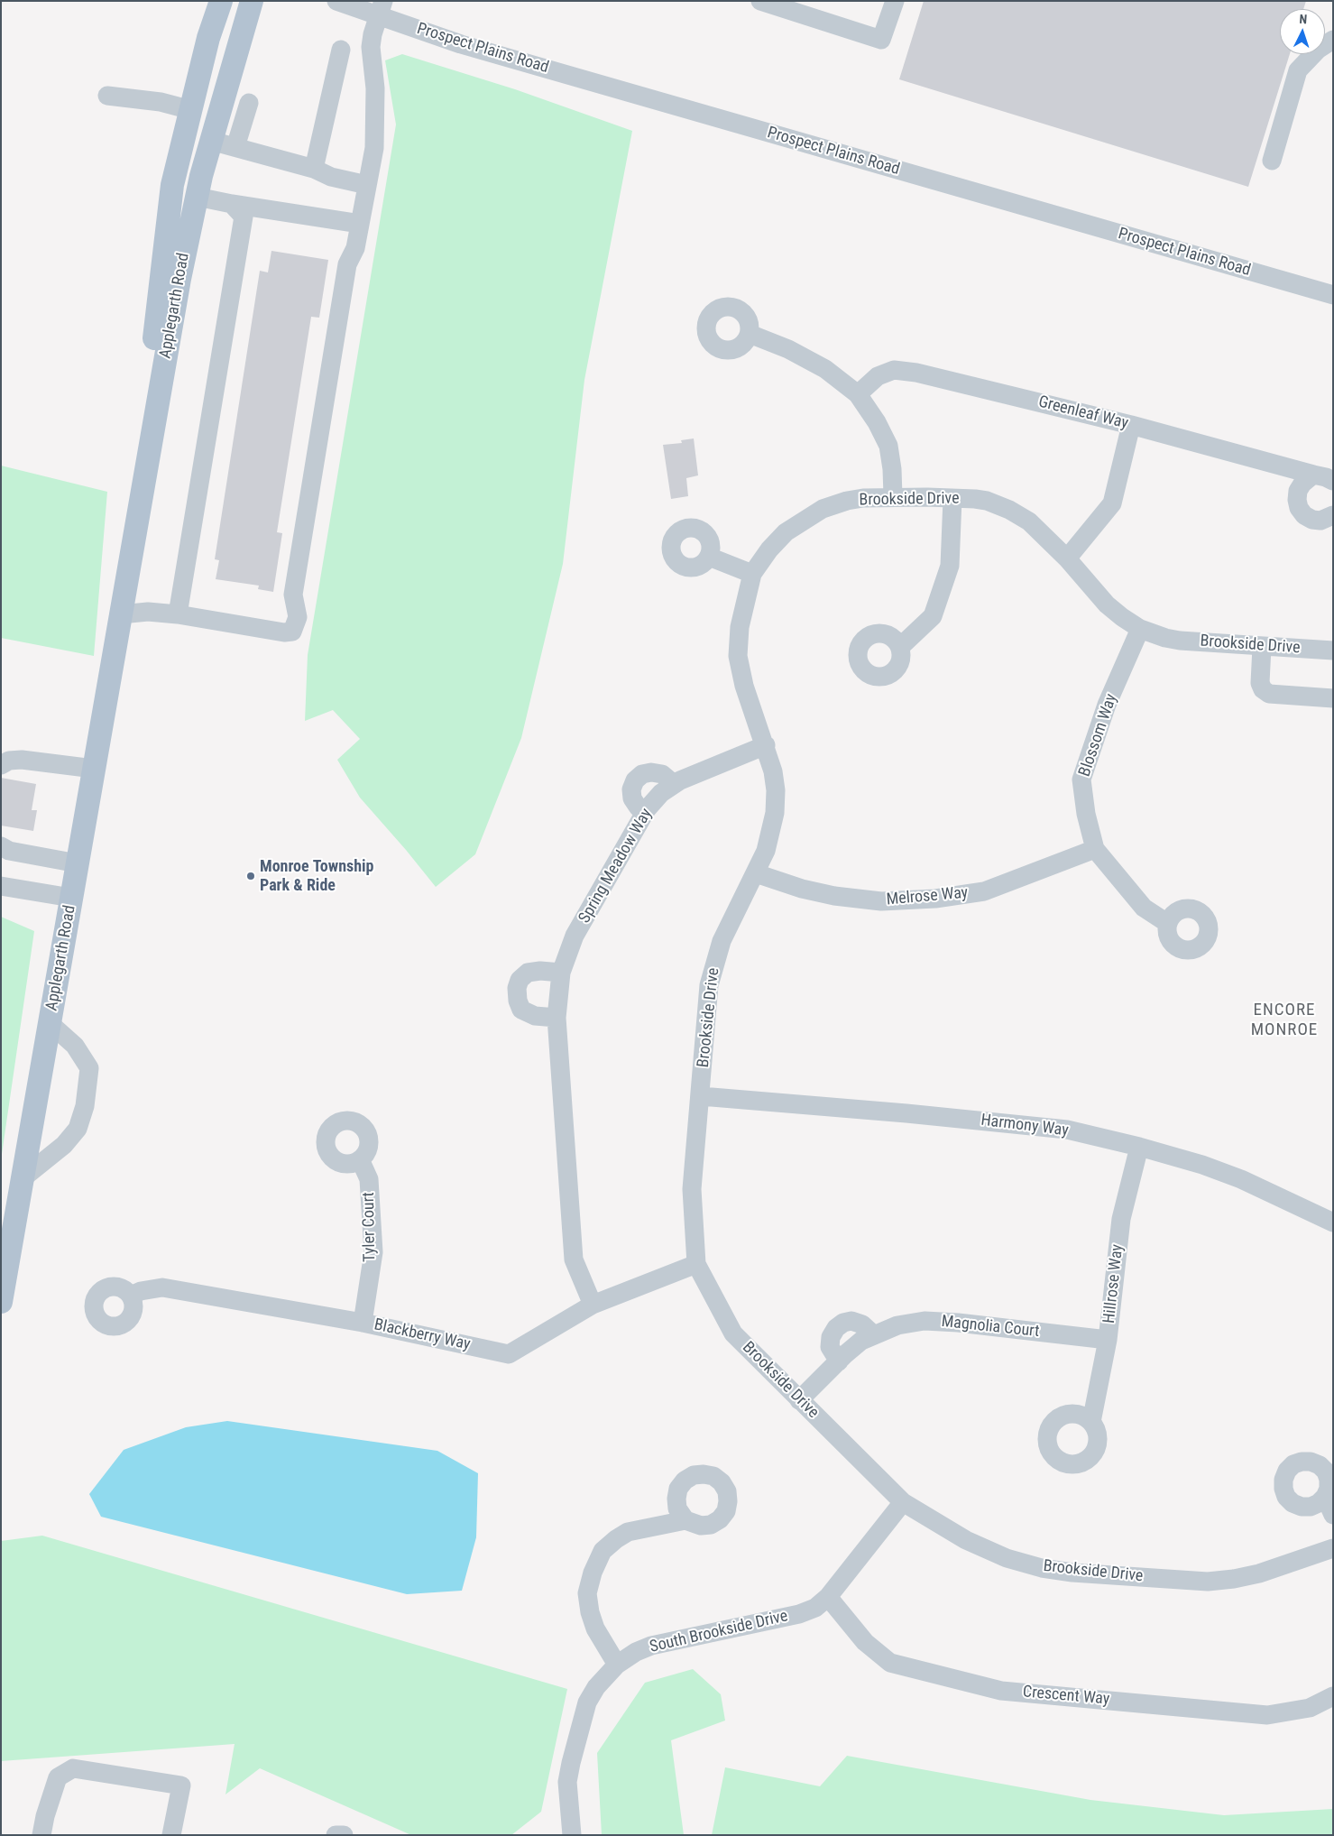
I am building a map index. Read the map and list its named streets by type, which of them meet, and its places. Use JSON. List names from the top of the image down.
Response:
{
  "streets": {
    "main road": ["Applegarth Road"],
    "street": [
      "Prospect Plains Road",
      "Greenleaf Way",
      "Brookside Drive",
      "Blossom Way",
      "Spring Meadow Way",
      "Melrose Way",
      "Harmony Way",
      "Tyler Court",
      "Hillrose Way",
      "Magnolia Court",
      "Blackberry Way",
      "South Brookside Drive",
      "Crescent Way"
    ]
  },
  "crossings": [
    ["Brookside Drive", "Blossom Way"],
    ["Brookside Drive", "Spring Meadow Way"],
    ["Brookside Drive", "Melrose Way"],
    ["Brookside Drive", "Harmony Way"],
    ["Brookside Drive", "Magnolia Court"],
    ["Brookside Drive", "Blackberry Way"],
    ["Brookside Drive", "South Brookside Drive"],
    ["Blossom Way", "Melrose Way"],
    ["Spring Meadow Way", "Blackberry Way"],
    ["Harmony Way", "Hillrose Way"],
    ["Tyler Court", "Blackberry Way"],
    ["Hillrose Way", "Magnolia Court"],
    ["South Brookside Drive", "Crescent Way"]
  ],
  "districts": ["ENCORE MONROE"],
  "places": ["Monroe Township Park & Ride"],
  "north": "top"
}
